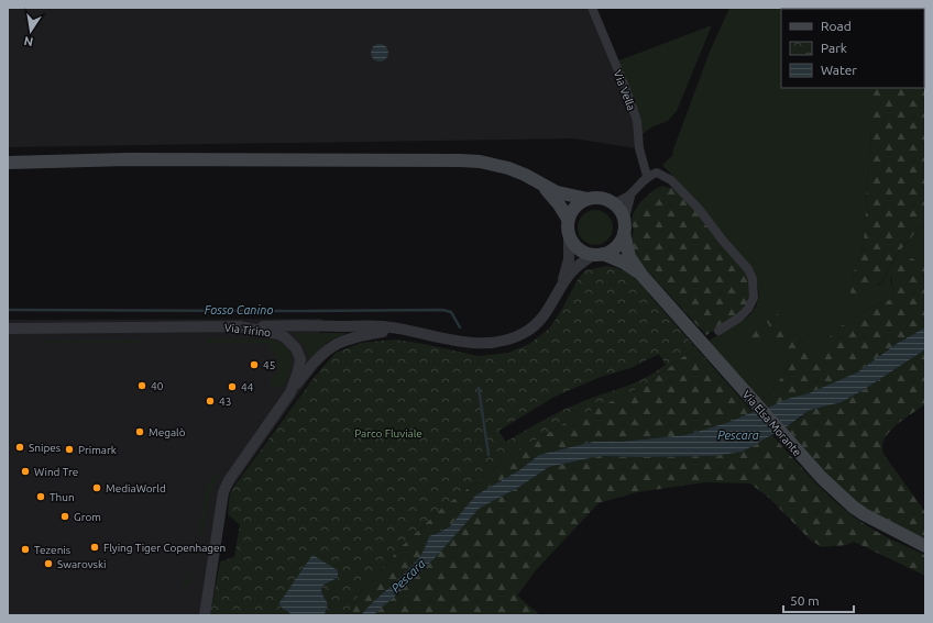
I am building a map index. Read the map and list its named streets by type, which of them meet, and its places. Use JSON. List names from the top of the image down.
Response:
{
  "streets": {
    "main road": ["Via Elsa Morante"],
    "street": ["Via Vella", "Via Tirino"]
  },
  "water": ["Fosso Canino", "Pescara"],
  "parks": ["Parco Fluviale"],
  "places": [
    "45",
    "40",
    "44",
    "43",
    "Megalò",
    "Snipes",
    "Primark",
    "Wind Tre",
    "MediaWorld",
    "Thun",
    "Grom",
    "Flying Tiger Copenhagen",
    "Tezenis",
    "Swarovski"
  ],
  "legend": ["Road", "Park", "Water"],
  "scale_bar": "50 m",
  "north": "bottom"
}
